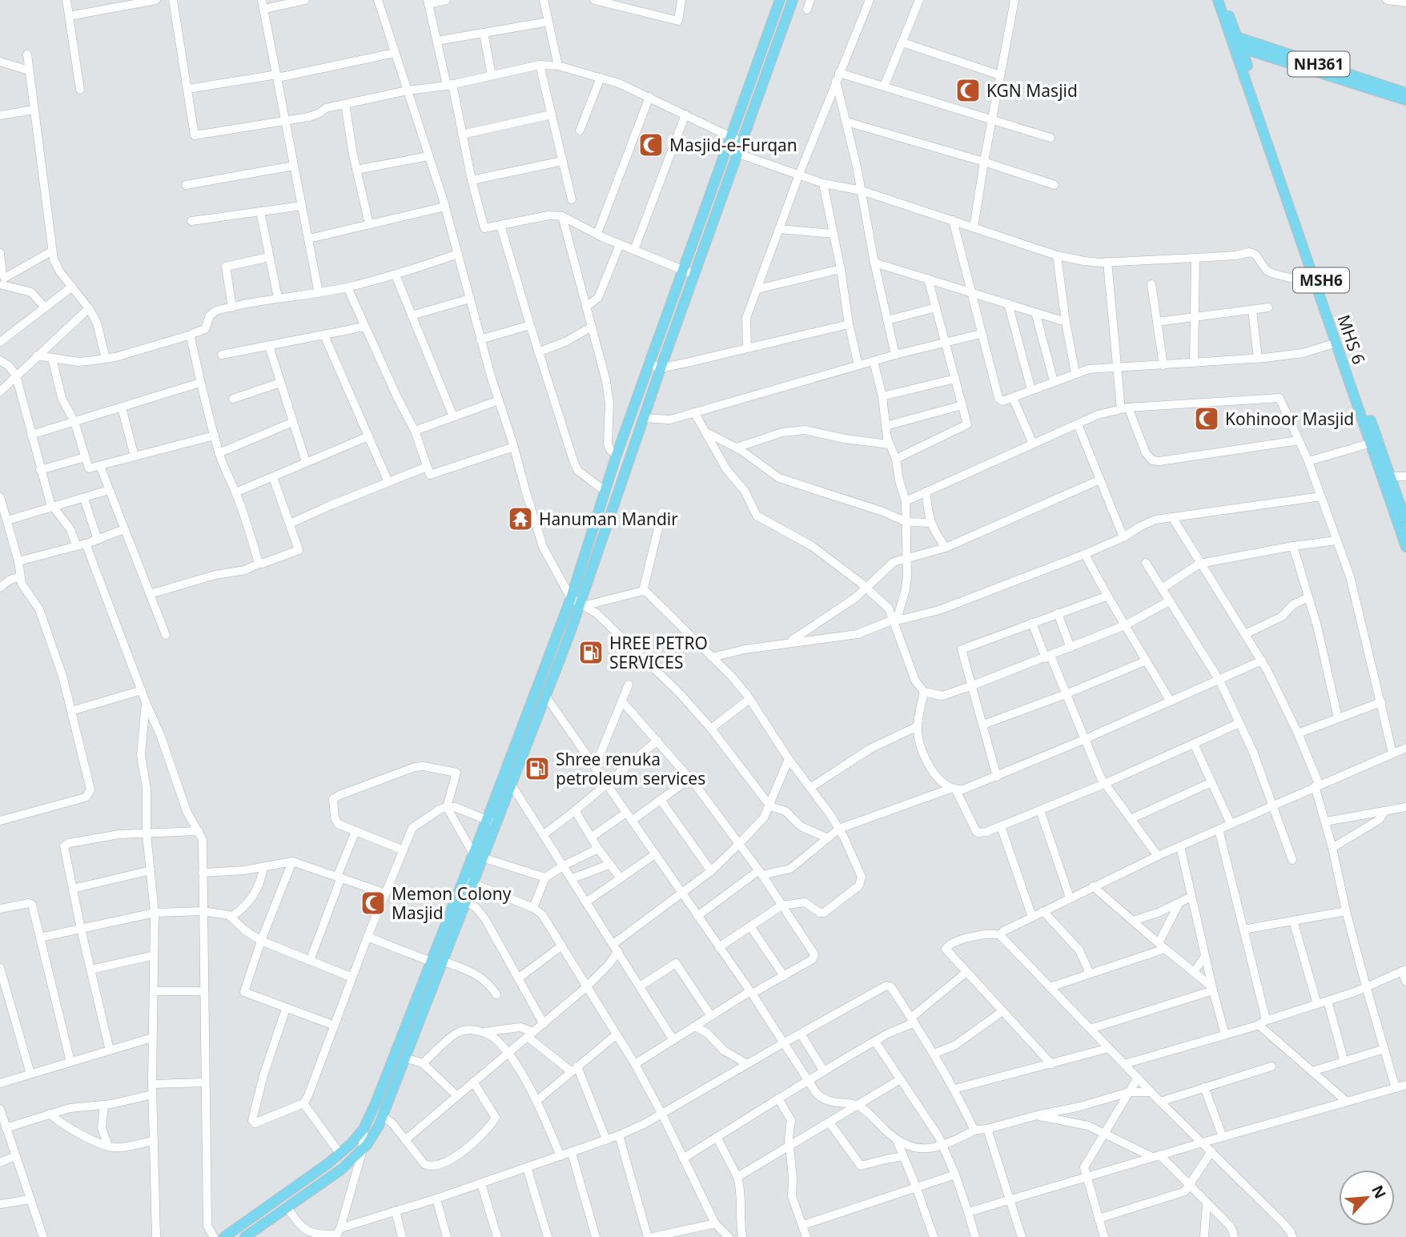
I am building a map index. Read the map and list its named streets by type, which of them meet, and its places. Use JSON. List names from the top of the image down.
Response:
{
  "streets": {
    "main road": ["NH361", "MSH6", "MHS 6"]
  },
  "crossings": [
    ["NH361", "MSH6"],
    ["MSH6", "MHS 6"]
  ],
  "places": {
    "mosque": [
      "KGN Masjid",
      "Masjid-e-Furqan",
      "Kohinoor Masjid",
      "Memon Colony Masjid"
    ],
    "temple": ["Hanuman Mandir"],
    "fuel station": ["HREE PETRO SERVICES", "Shree renuka petroleum services"]
  },
  "north": "top right"
}
